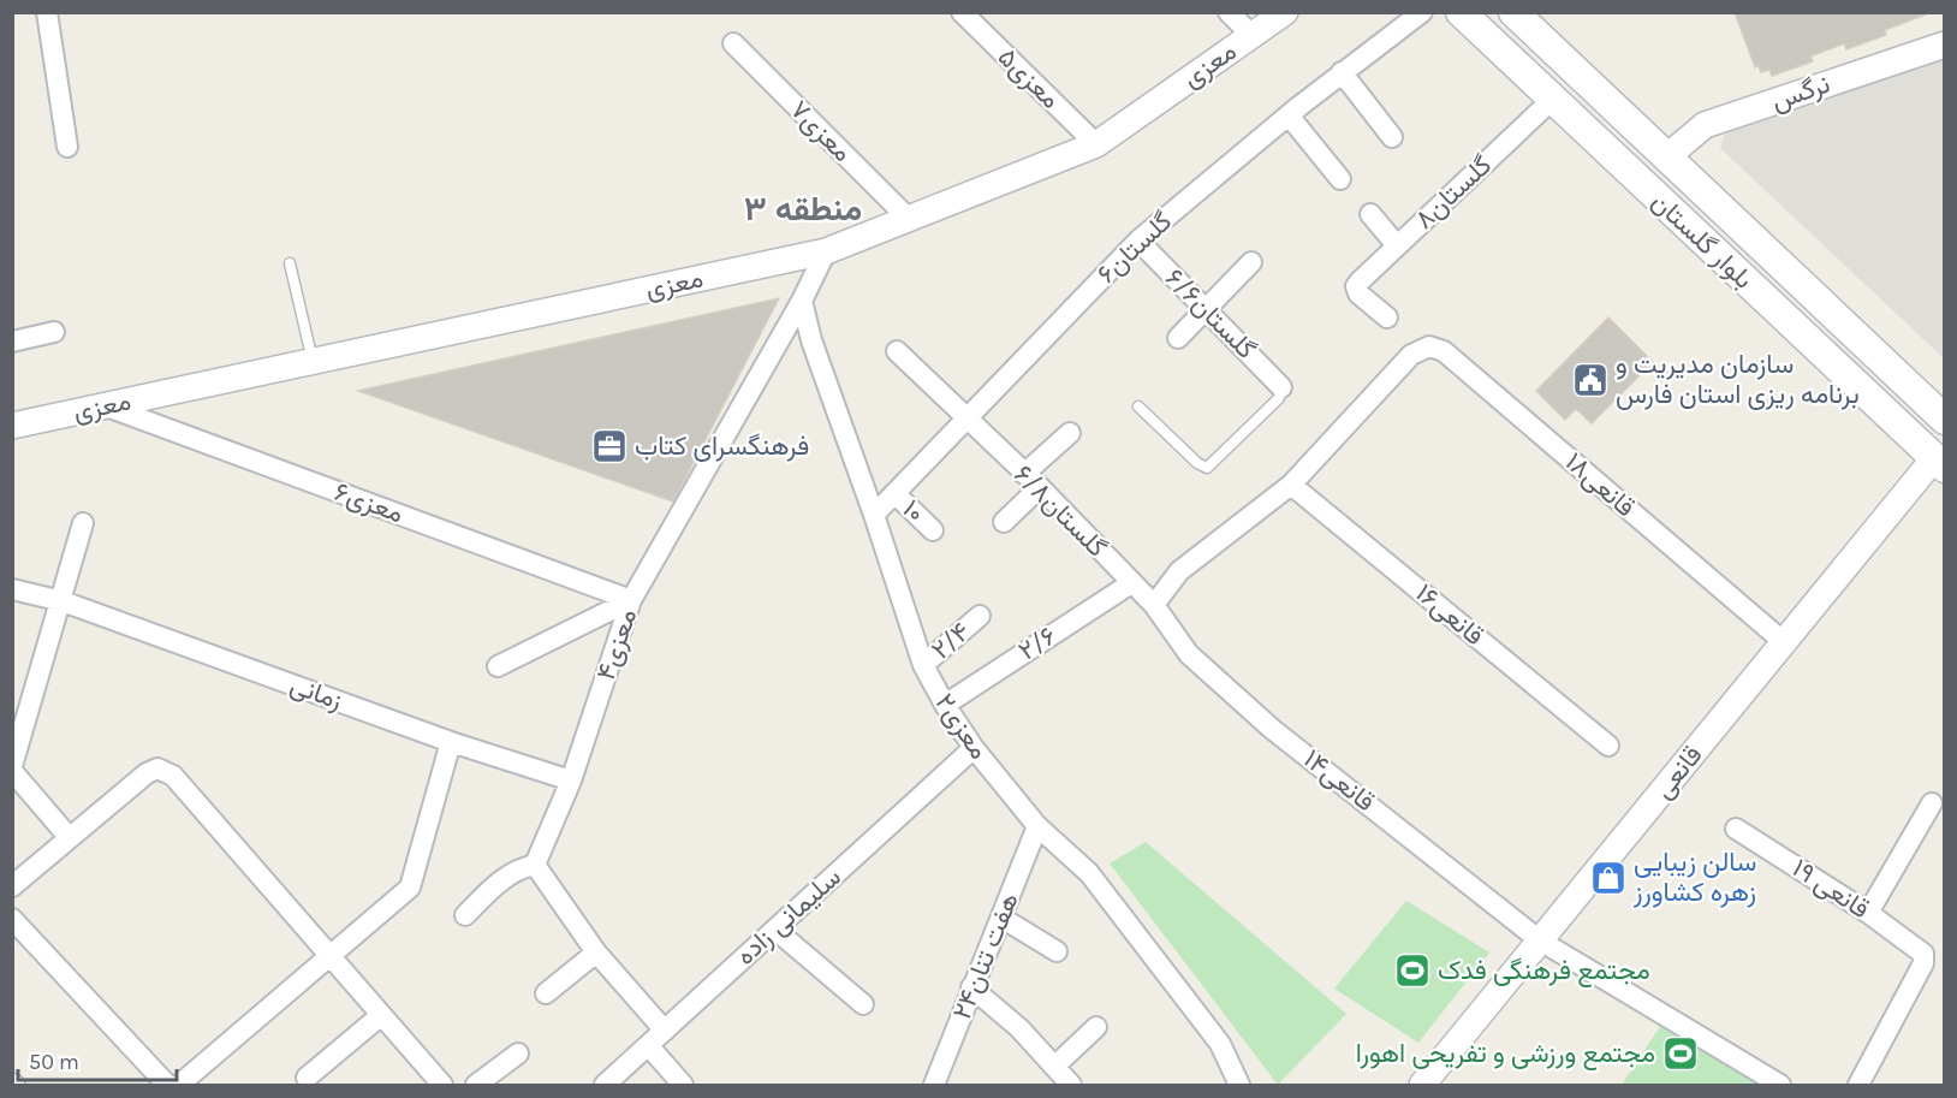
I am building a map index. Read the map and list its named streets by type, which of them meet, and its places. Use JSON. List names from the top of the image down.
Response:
{
  "streets": {
    "main road": ["بلوار گلستان"],
    "street": [
      "معزی",
      "۵معزی",
      "نرگس",
      "۷معزی",
      "گلستان۸",
      "گلستان۶",
      "۶/۶گلستان",
      "۱۸قانعی",
      "۶معزی",
      "۱۰",
      "۶/۸گلستان",
      "۱۶قانعی",
      "۲/۴",
      "۲/۶",
      "۴معزی",
      "زمانی",
      "۲معزی",
      "قانعی",
      "۱۴قانعی",
      "قانعی ۱۹",
      "سلیمانی زاده",
      "هفت تنان۲۴"
    ]
  },
  "crossings": [
    ["معزی", "۵معزی"],
    ["معزی", "۷معزی"],
    ["معزی", "۶معزی"],
    ["معزی", "۴معزی"],
    ["نرگس", "بلوار گلستان"],
    ["گلستان۸", "بلوار گلستان"],
    ["بلوار گلستان", "قانعی"],
    ["گلستان۶", "۶/۶گلستان"],
    ["گلستان۶", "۱۰"],
    ["گلستان۶", "۶/۸گلستان"],
    ["گلستان۶", "۲معزی"],
    ["۱۸قانعی", "۱۶قانعی"],
    ["۱۸قانعی", "قانعی"],
    ["۶معزی", "۴معزی"],
    ["۶/۸گلستان", "۲/۶"],
    ["۶/۸گلستان", "۱۴قانعی"],
    ["۲/۴", "۲معزی"],
    ["۲/۶", "۲معزی"],
    ["۴معزی", "زمانی"],
    ["۴معزی", "۲معزی"],
    ["۲معزی", "سلیمانی زاده"],
    ["۲معزی", "هفت تنان۲۴"],
    ["قانعی", "۱۴قانعی"]
  ],
  "districts": ["منطقه ۳"],
  "places": {
    "public building": ["سازمان مدیریت و برنامه ریزی استان فارس"],
    "office": ["فرهنگسرای کتاب"],
    "shop": ["سالن زیبایی زهره کشاورز"],
    "sports": ["مجتمع فرهنگی فدک", "مجتمع ورزشی و تفریحی اهورا"]
  },
  "scale_bar": "50 m"
}
